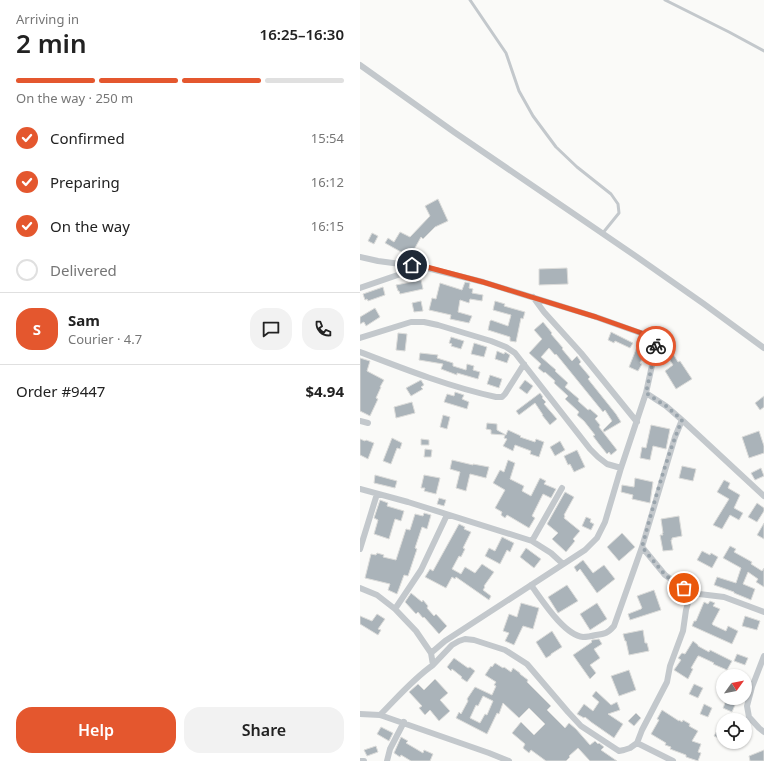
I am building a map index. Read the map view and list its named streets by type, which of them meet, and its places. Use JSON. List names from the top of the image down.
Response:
{
  "north": "top right",
  "page": {
    "heading": ["2 min", "Arriving in", "16:25–16:30"],
    "panel": [
      "Sam",
      "Courier · 4.7",
      "Order #9447",
      "$4.94"
    ],
    "bar": "On the way · 250 m",
    "list": [
      ["Confirmed", "15:54"],
      ["Preparing", "16:12"],
      ["On the way", "16:15"],
      "Delivered"
    ],
    "round": "S",
    "buttons": ["Help", "Share"]
  }
}
